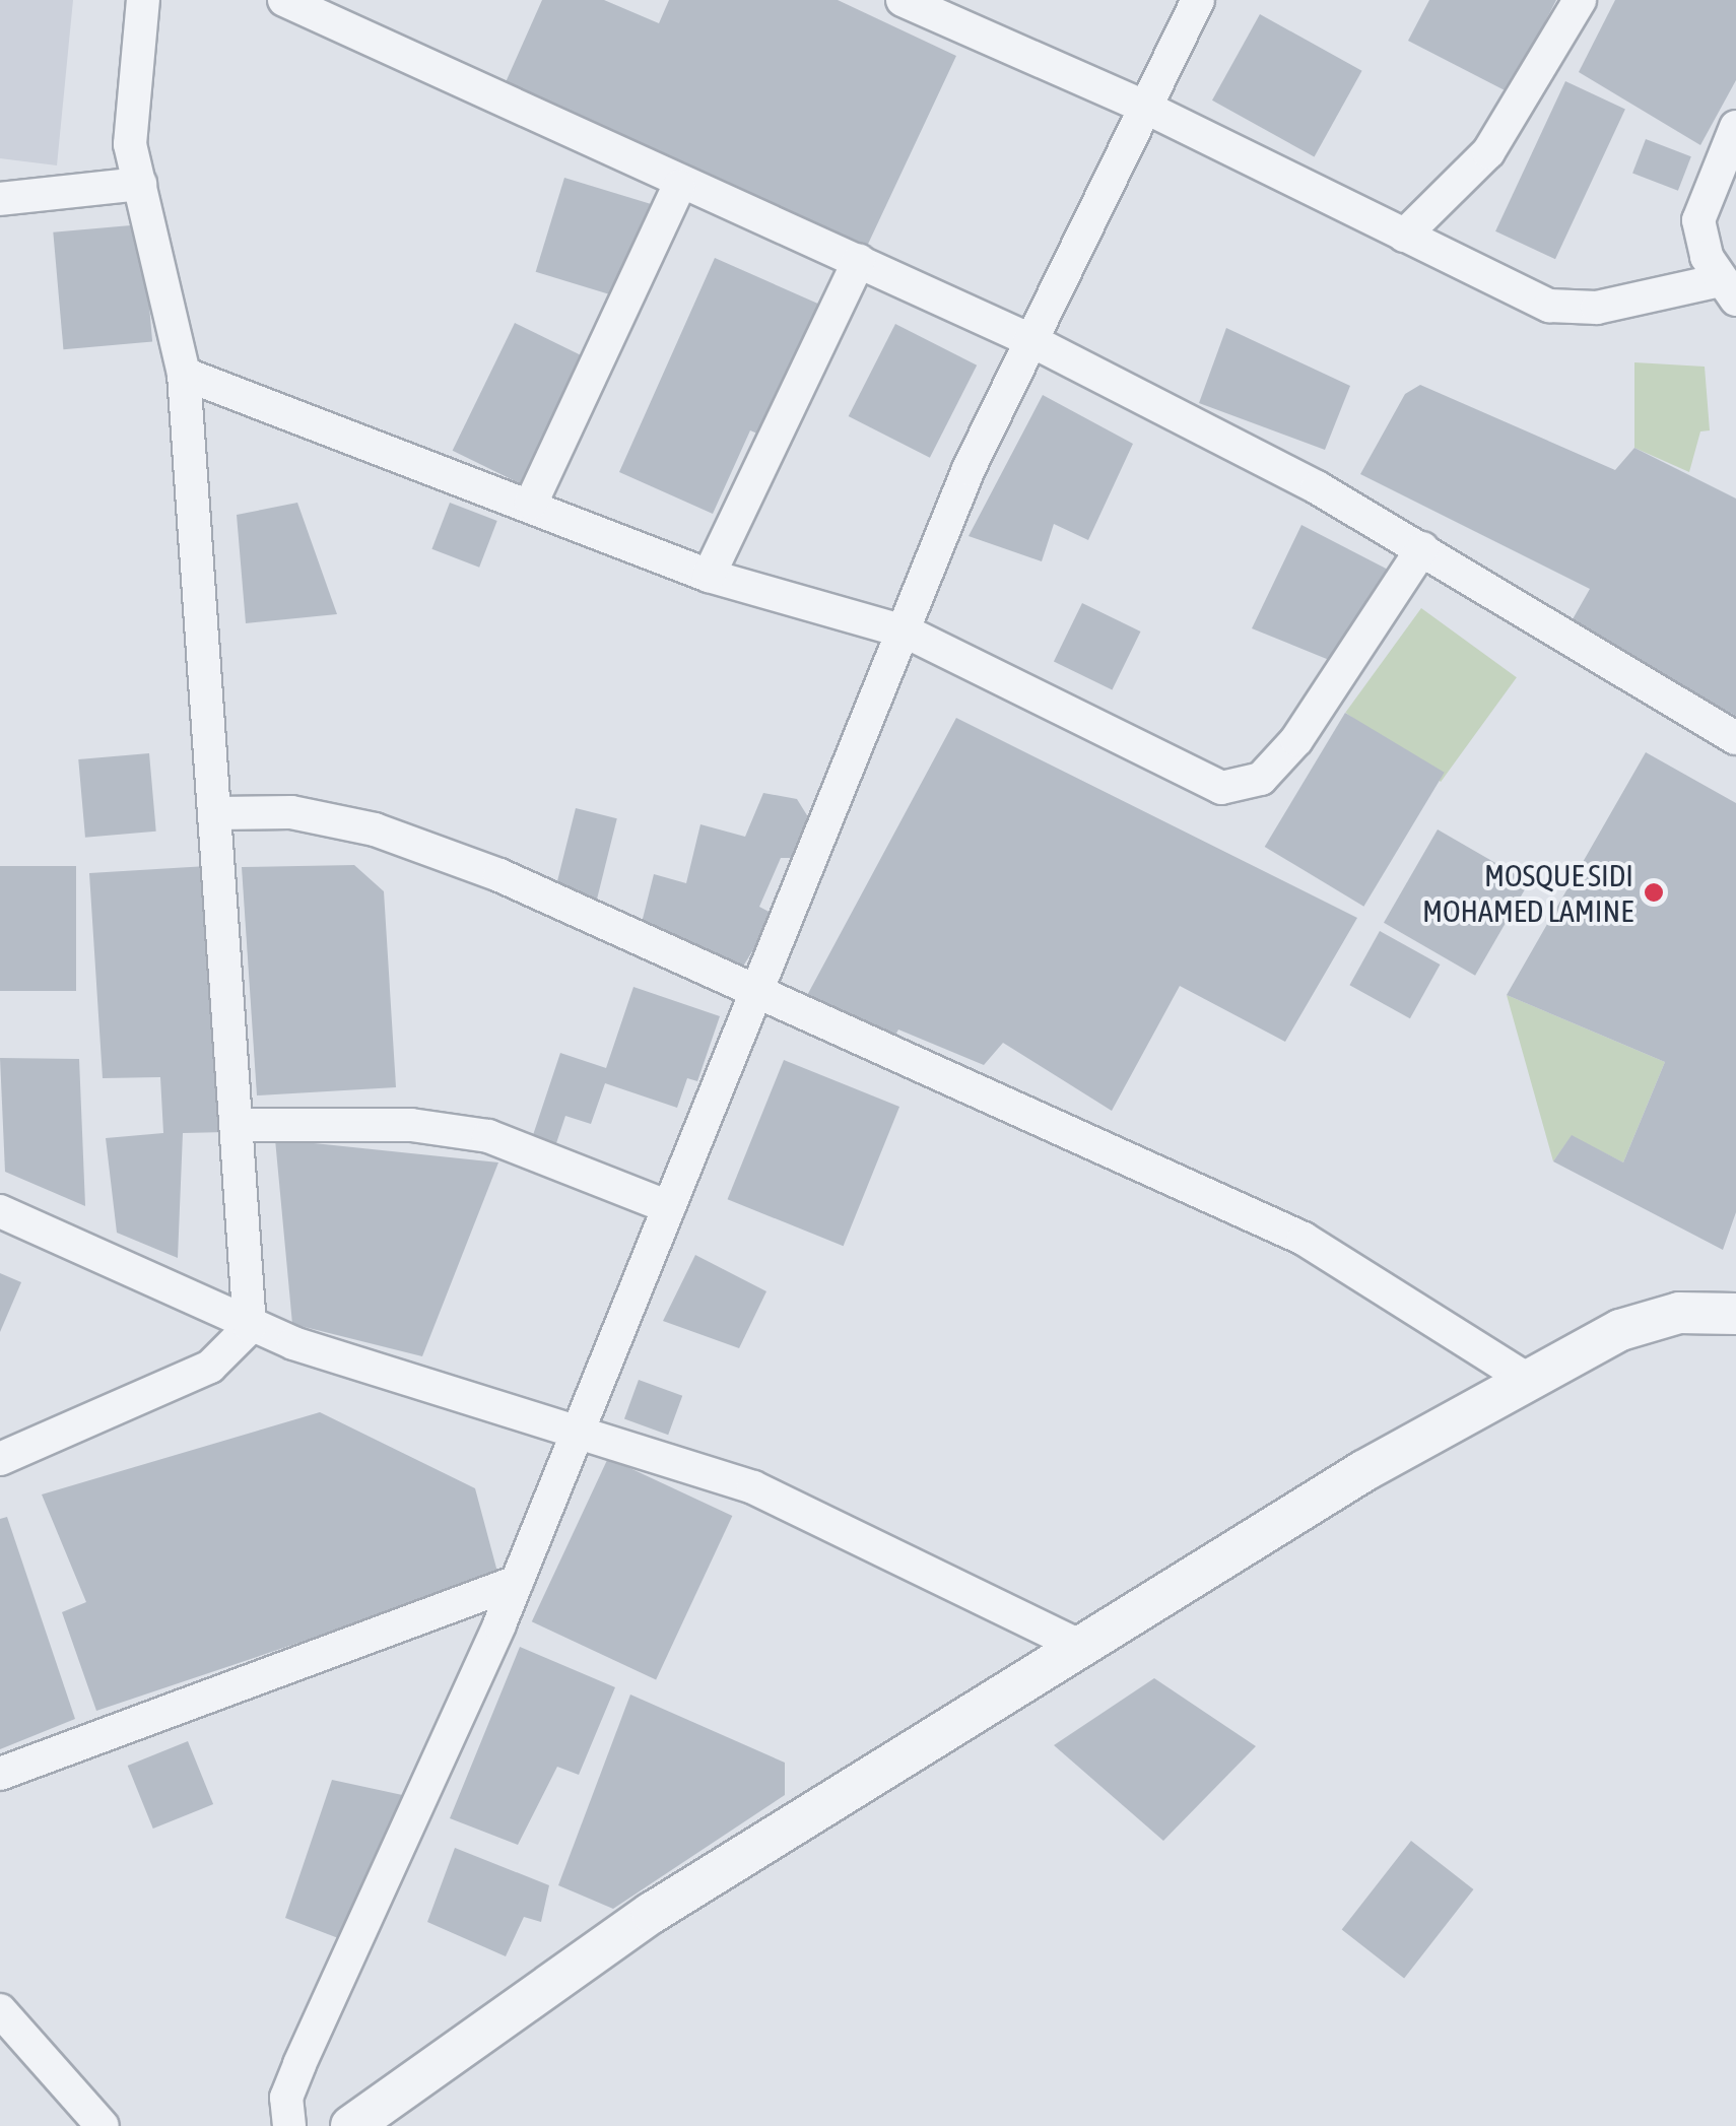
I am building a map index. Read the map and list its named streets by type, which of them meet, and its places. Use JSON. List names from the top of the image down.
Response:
{
  "places": ["MOSQUE SIDI MOHAMED LAMINE"]
}
